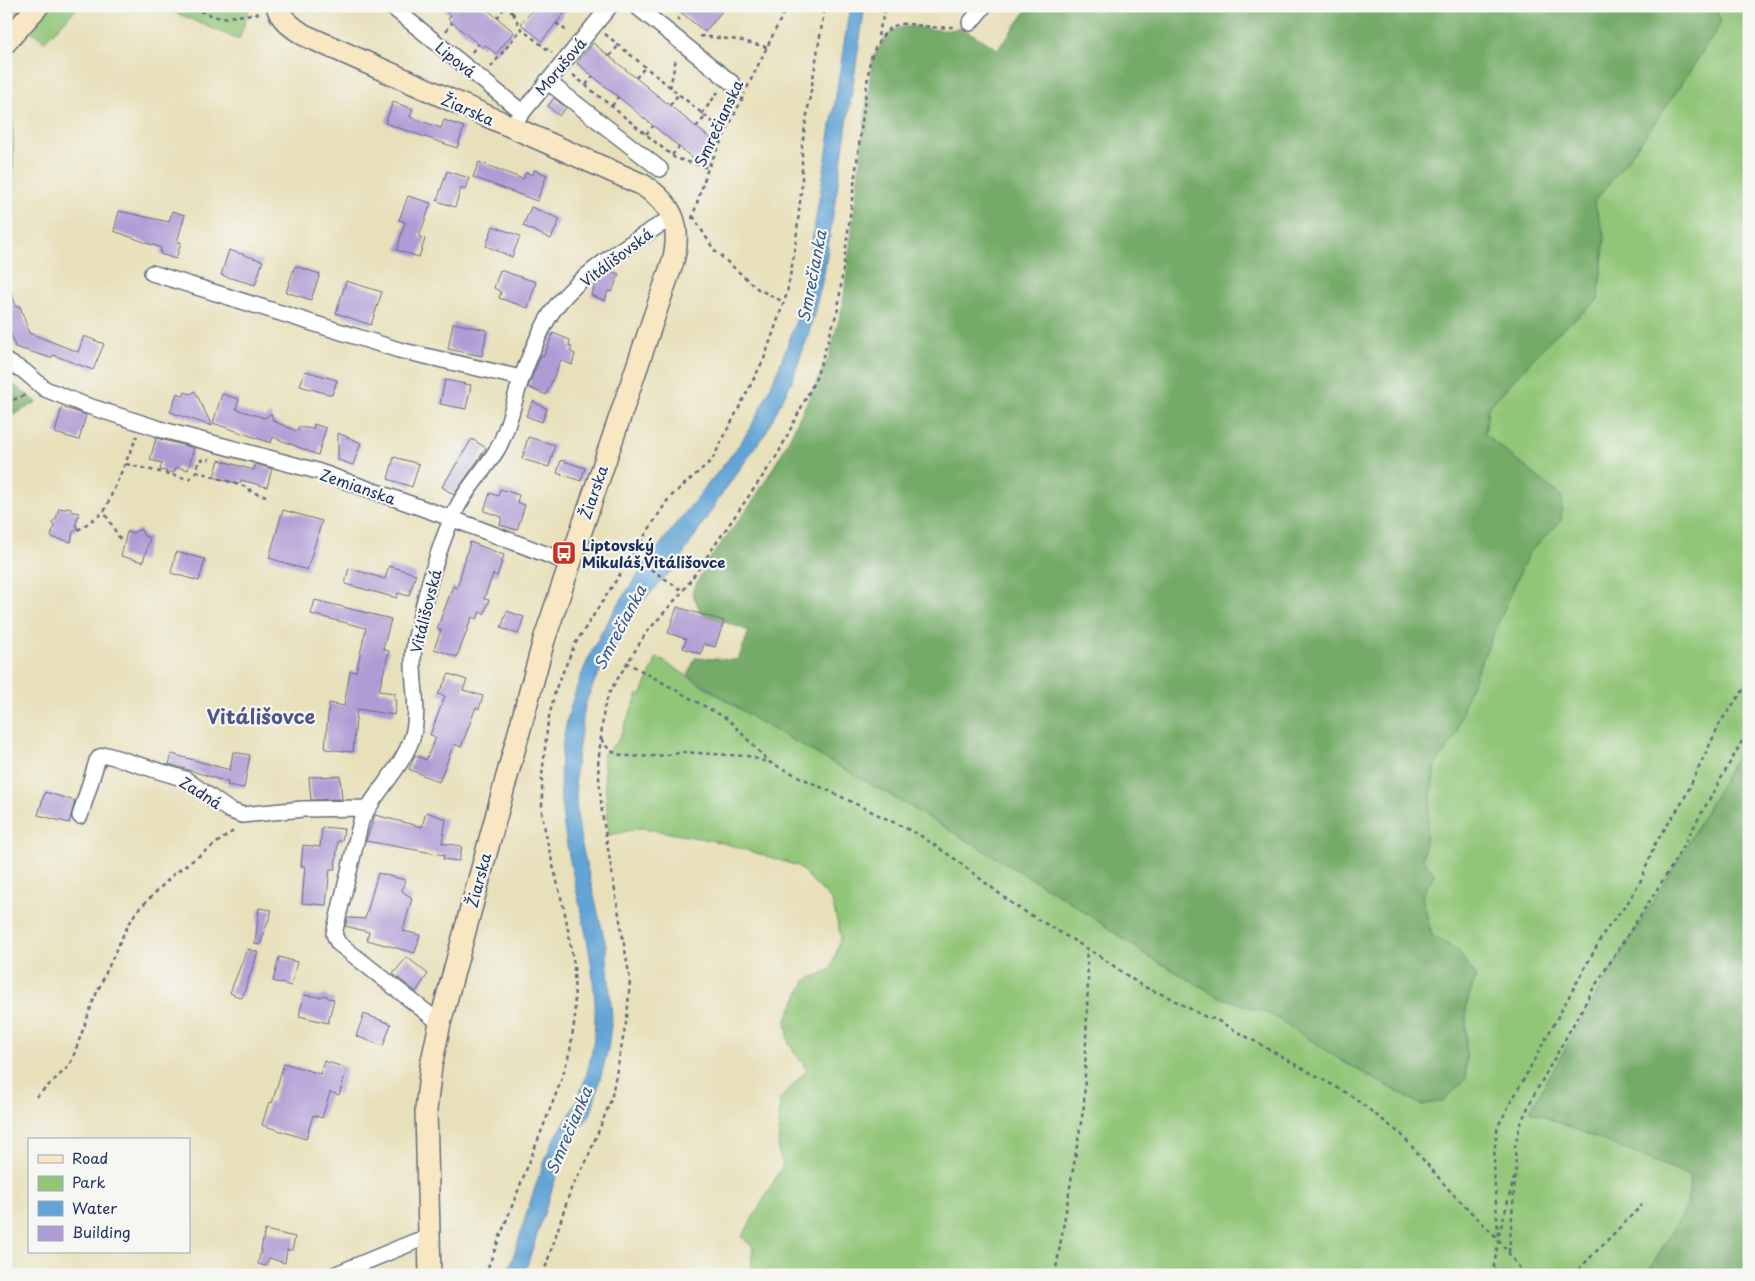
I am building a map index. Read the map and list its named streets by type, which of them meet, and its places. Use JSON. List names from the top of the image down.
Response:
{
  "streets": {
    "street": [
      "Lipová",
      "Morušová",
      "Žiarska",
      "Vitálišovská",
      "Zemianska",
      "Zadná"
    ],
    "path": ["Smrečianska"]
  },
  "crossings": [
    ["Lipová", "Morušová"],
    ["Lipová", "Žiarska"],
    ["Morušová", "Žiarska"],
    ["Žiarska", "Smrečianska"],
    ["Žiarska", "Vitálišovská"],
    ["Žiarska", "Zemianska"],
    ["Smrečianska", "Vitálišovská"],
    ["Vitálišovská", "Zemianska"],
    ["Vitálišovská", "Zadná"]
  ],
  "districts": ["Vitálišovce"],
  "water": ["Smrečianka"],
  "places": {
    "bus stop": ["Liptovský Mikuláš,Vitálišovce"]
  },
  "legend": [
    "Road",
    "Park",
    "Water",
    "Building"
  ]
}
